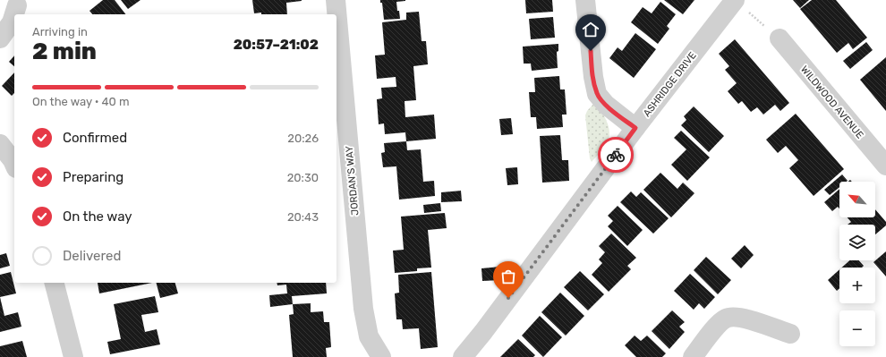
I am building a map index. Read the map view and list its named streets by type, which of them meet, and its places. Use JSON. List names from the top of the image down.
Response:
{
  "streets": {
    "street": ["ASHRIDGE DRIVE", "WILDWOOD AVENUE", "JORDAN'S WAY"]
  },
  "north": "top left",
  "page": {
    "heading": ["2 min", "Arriving in", "20:57–21:02"],
    "bar": "On the way · 40 m",
    "list": [
      ["Confirmed", "20:26"],
      ["Preparing", "20:30"],
      ["On the way", "20:43"],
      "Delivered"
    ],
    "map_buttons": ["+", "−"]
  }
}
